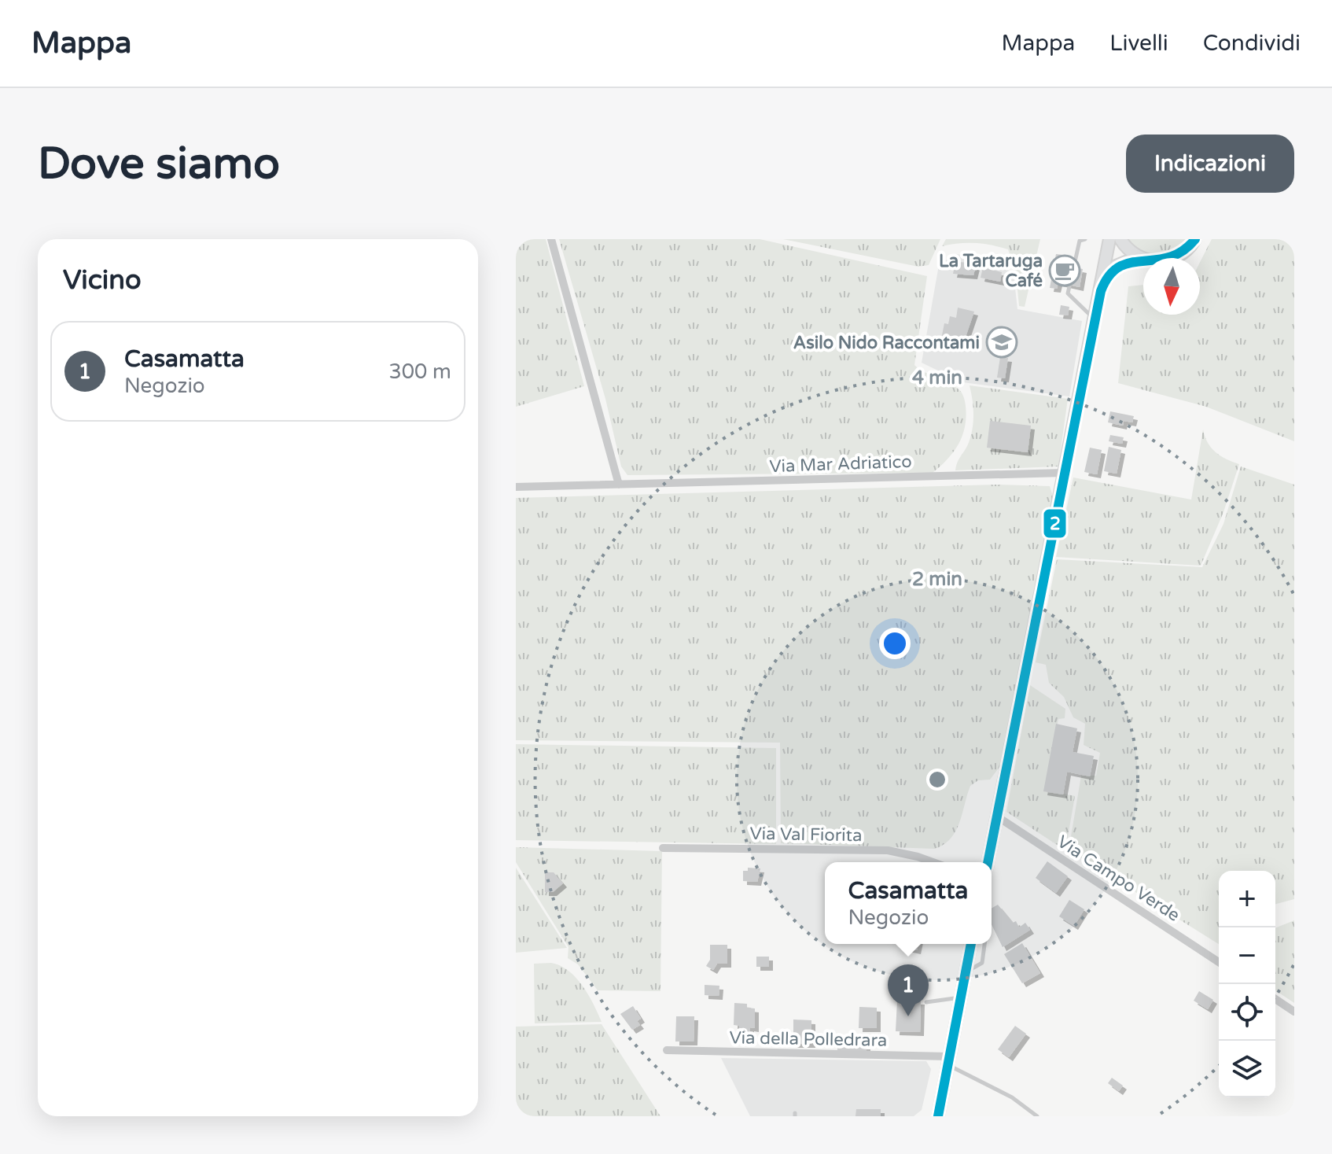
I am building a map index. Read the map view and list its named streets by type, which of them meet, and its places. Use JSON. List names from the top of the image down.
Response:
{
  "streets": {
    "street": [
      "Via Mar Adriatico",
      "Via Val Fiorita",
      "Via Campo Verde",
      "Via della Polledrara"
    ]
  },
  "places": {
    "cafe": ["La Tartaruga Café"],
    "school or university": ["Asilo Nido Raccontami"]
  },
  "lines": ["transit line 2"],
  "north": "bottom",
  "page": {
    "header": "Mappa",
    "nav": ["Mappa", "Livelli", "Condividi"],
    "buttons": "Indicazioni",
    "title": "Dove siamo",
    "heading": "Vicino",
    "list": [
      {
        "mark": "1",
        "name": "Casamatta",
        "note": "Negozio",
        "value": "300 m"
      }
    ],
    "popup": ["Casamatta", "Negozio"],
    "map_buttons": ["+", "−"],
    "pins": "1"
  },
  "rings": ["4 min", "2 min"]
}
